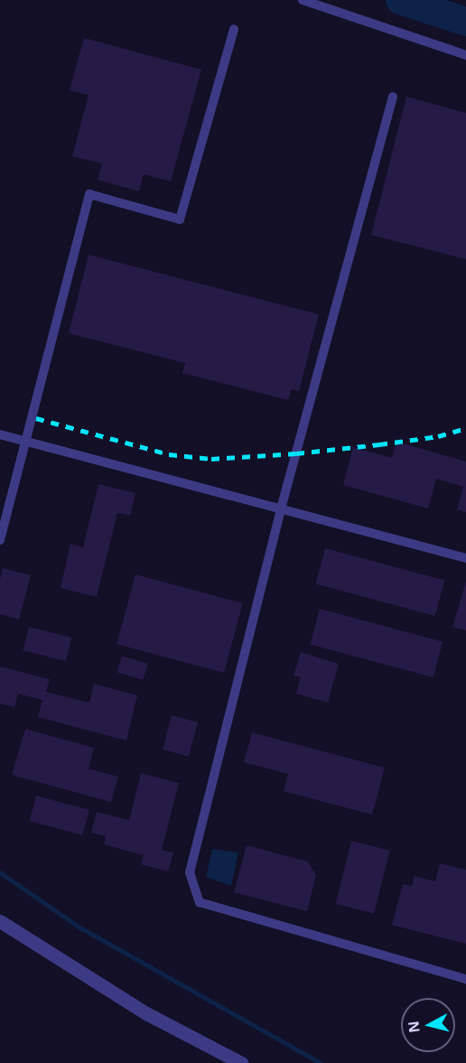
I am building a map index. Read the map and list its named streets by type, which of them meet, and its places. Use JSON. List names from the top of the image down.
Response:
{
  "north": "left"
}
